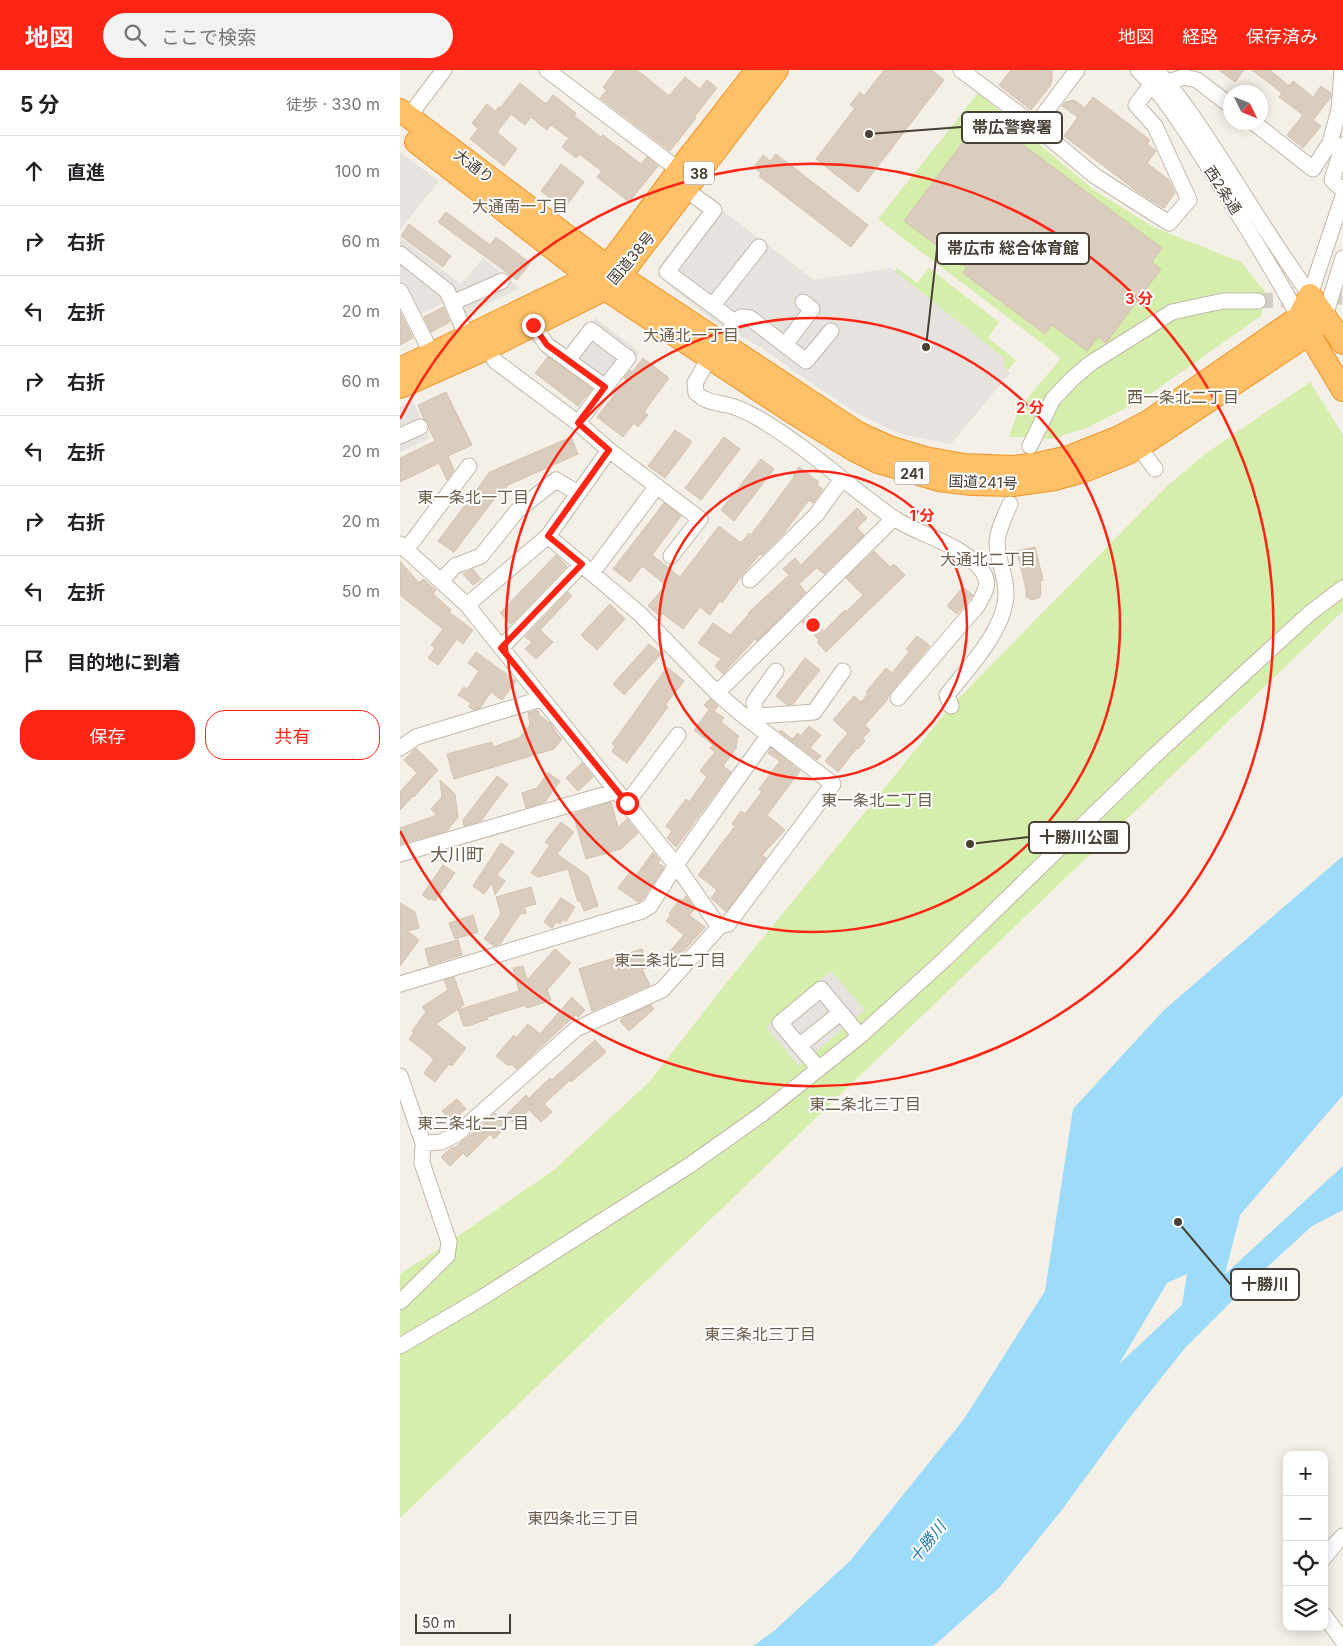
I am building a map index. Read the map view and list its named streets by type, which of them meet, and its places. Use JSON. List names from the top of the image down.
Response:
{
  "streets": {
    "highway": [
      "大通り",
      "38",
      "国道38号",
      "241",
      "国道241号"
    ],
    "street": ["西2条通"]
  },
  "crossings": [
    ["大通り", "国道38号"],
    ["大通り", "国道241号"],
    ["西2条通", "国道241号"],
    ["国道38号", "国道241号"]
  ],
  "districts": [
    "大通南一丁目",
    "大通北一丁目",
    "西一条北二丁目",
    "東一条北一丁目",
    "大通北二丁目",
    "東一条北二丁目",
    "大川町",
    "東二条北二丁目",
    "東二条北三丁目",
    "東三条北二丁目",
    "東三条北三丁目",
    "東四条北三丁目"
  ],
  "water": ["十勝川"],
  "places": [
    "帯広警察署",
    "帯広市 総合体育館",
    "十勝川公園",
    "十勝川"
  ],
  "scale_bar": "50 m",
  "north": "bottom right",
  "page": {
    "header": "地図",
    "search": "ここで検索",
    "nav": ["地図", "経路", "保存済み"],
    "heading": ["5 分", "徒歩 · 330 m"],
    "list": [
      ["直進", "100 m"],
      ["右折", "60 m"],
      ["左折", "20 m"],
      ["右折", "60 m"],
      ["左折", "20 m"],
      ["右折", "20 m"],
      ["左折", "50 m"],
      "目的地に到着"
    ],
    "buttons": ["保存", "共有"],
    "map_buttons": ["+", "−"],
    "scale": "50 m"
  },
  "rings": ["3 分", "2 分", "1 分"]
}
